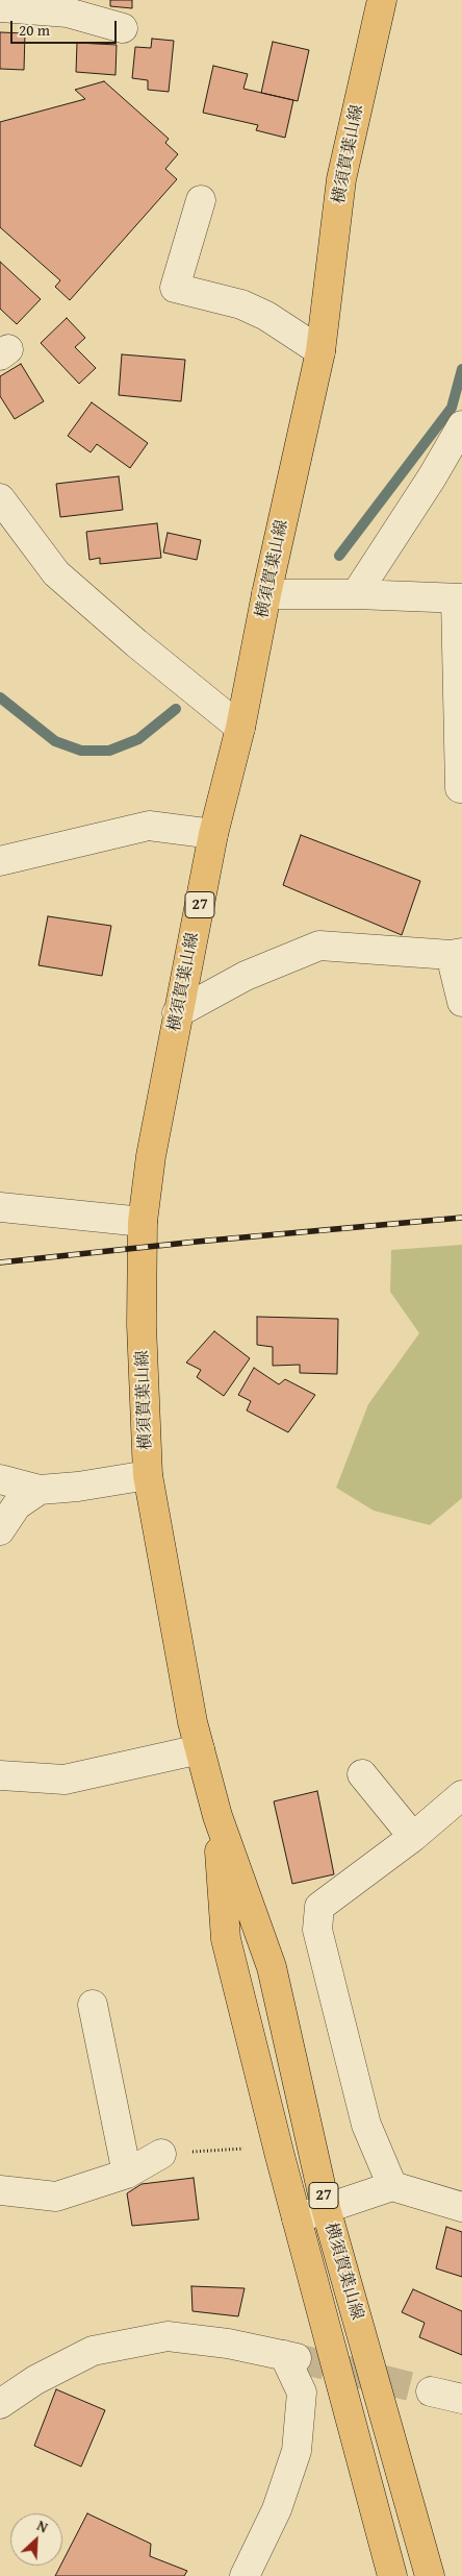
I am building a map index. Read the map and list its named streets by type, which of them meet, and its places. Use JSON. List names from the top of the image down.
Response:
{
  "streets": {
    "main road": ["横須賀葉山線", "27"]
  },
  "scale_bar": "20 m",
  "north": "top right"
}
